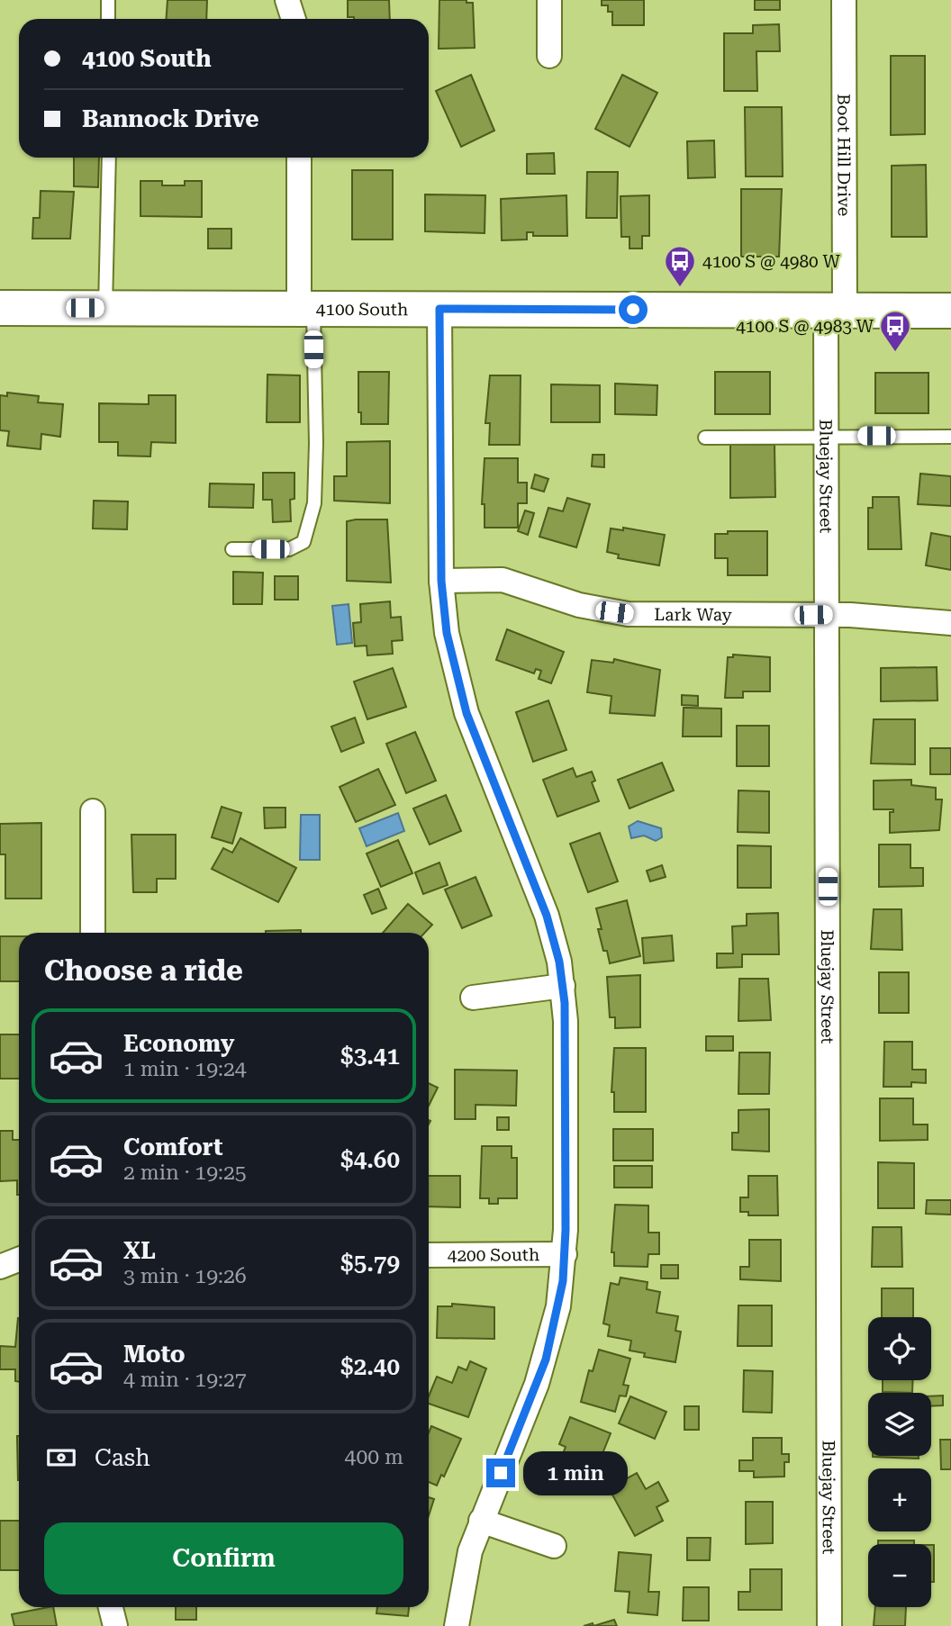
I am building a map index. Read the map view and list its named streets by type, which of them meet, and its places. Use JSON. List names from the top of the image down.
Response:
{
  "streets": {
    "main road": ["4100 South"],
    "street": [
      "Boot Hill Drive",
      "Bluejay Street",
      "Lark Way",
      "4200 South"
    ]
  },
  "crossings": [
    ["Boot Hill Drive", "4100 South"],
    ["Boot Hill Drive", "Bluejay Street"],
    ["4100 South", "Bluejay Street"],
    ["Bluejay Street", "Lark Way"]
  ],
  "places": {
    "bus stop": ["4100 S @ 4980 W", "4100 S @ 4983 W"]
  },
  "page": {
    "banner": ["4100 South", "Bannock Drive"],
    "heading": "Choose a ride",
    "list": [
      {
        "name": "Economy",
        "note": "1 min · 19:24",
        "value": "$3.41"
      },
      {
        "name": "Comfort",
        "note": "2 min · 19:25",
        "value": "$4.60"
      },
      {
        "name": "XL",
        "note": "3 min · 19:26",
        "value": "$5.79"
      },
      {
        "name": "Moto",
        "note": "4 min · 19:27",
        "value": "$2.40"
      }
    ],
    "map_buttons": ["+", "−"],
    "pay": ["Cash", "400 m"],
    "bubble": "1 min",
    "buttons": "Confirm"
  }
}
